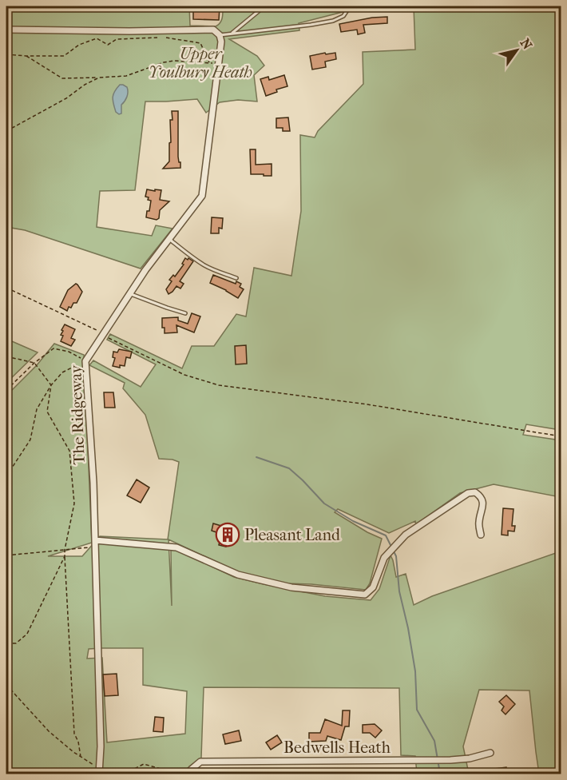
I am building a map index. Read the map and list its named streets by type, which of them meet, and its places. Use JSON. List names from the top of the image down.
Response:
{
  "streets": {
    "street": ["The Ridgeway", "Bedwells Heath"]
  },
  "parks": ["Upper Youlbury Heath"],
  "places": {
    "building": ["Pleasant Land"]
  },
  "north": "top right"
}
